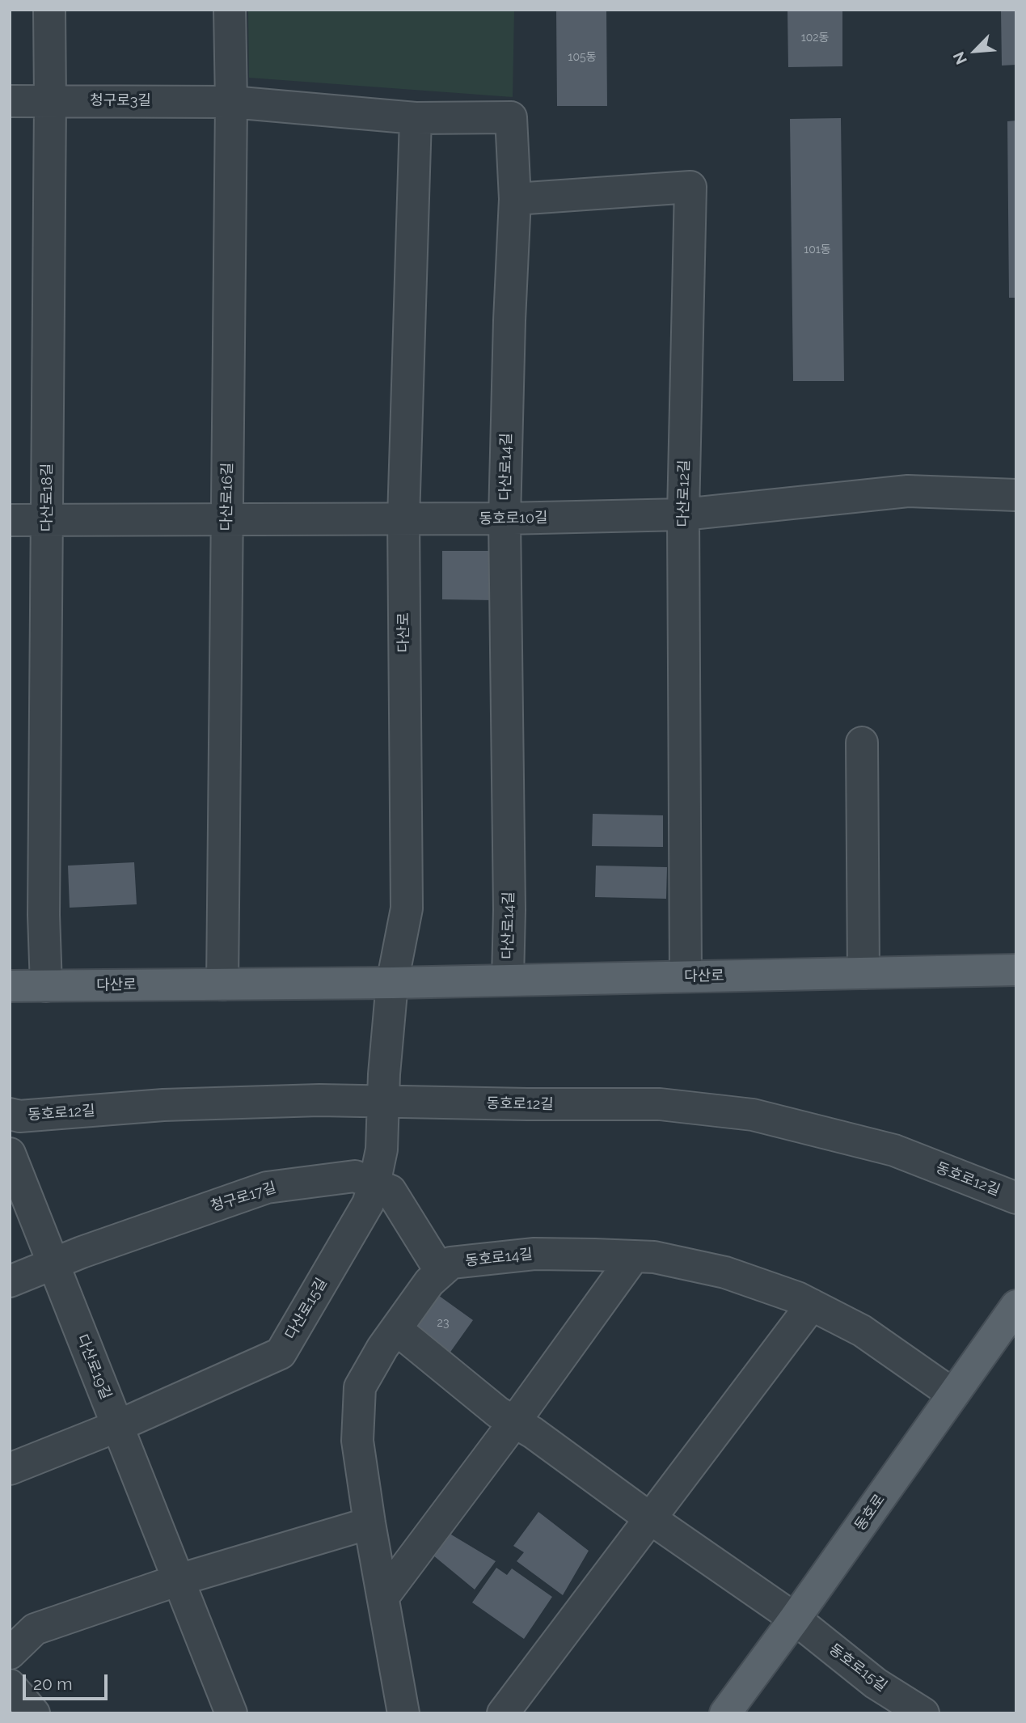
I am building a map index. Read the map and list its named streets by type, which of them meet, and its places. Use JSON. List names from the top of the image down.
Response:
{
  "streets": {
    "main road": ["다산로", "동호로"],
    "street": [
      "청구로3길",
      "다산로14길",
      "다산로12길",
      "다산로16길",
      "다산로18길",
      "동호로10길",
      "동호로12길",
      "청구로17길",
      "동호로14길",
      "다산로15길",
      "다산로19길",
      "동호로15길"
    ]
  },
  "crossings": [
    ["청구로3길", "다산로14길"],
    ["청구로3길", "다산로16길"],
    ["청구로3길", "다산로18길"],
    ["다산로14길", "다산로12길"],
    ["다산로14길", "다산로16길"],
    ["다산로14길", "동호로10길"],
    ["다산로14길", "다산로"],
    ["다산로12길", "동호로10길"],
    ["다산로12길", "다산로"],
    ["다산로16길", "동호로10길"],
    ["다산로16길", "다산로"],
    ["다산로18길", "동호로10길"],
    ["다산로18길", "다산로"],
    ["동호로10길", "다산로"],
    ["다산로", "다산로15길"],
    ["동호로12길", "다산로15길"],
    ["청구로17길", "동호로14길"],
    ["청구로17길", "다산로15길"],
    ["청구로17길", "다산로19길"],
    ["동호로14길", "동호로"],
    ["다산로15길", "다산로19길"],
    ["동호로", "동호로15길"]
  ],
  "house_numbers": [
    "102동",
    "105동",
    "101동",
    "23"
  ],
  "scale_bar": "20 m",
  "north": "bottom left"
}
